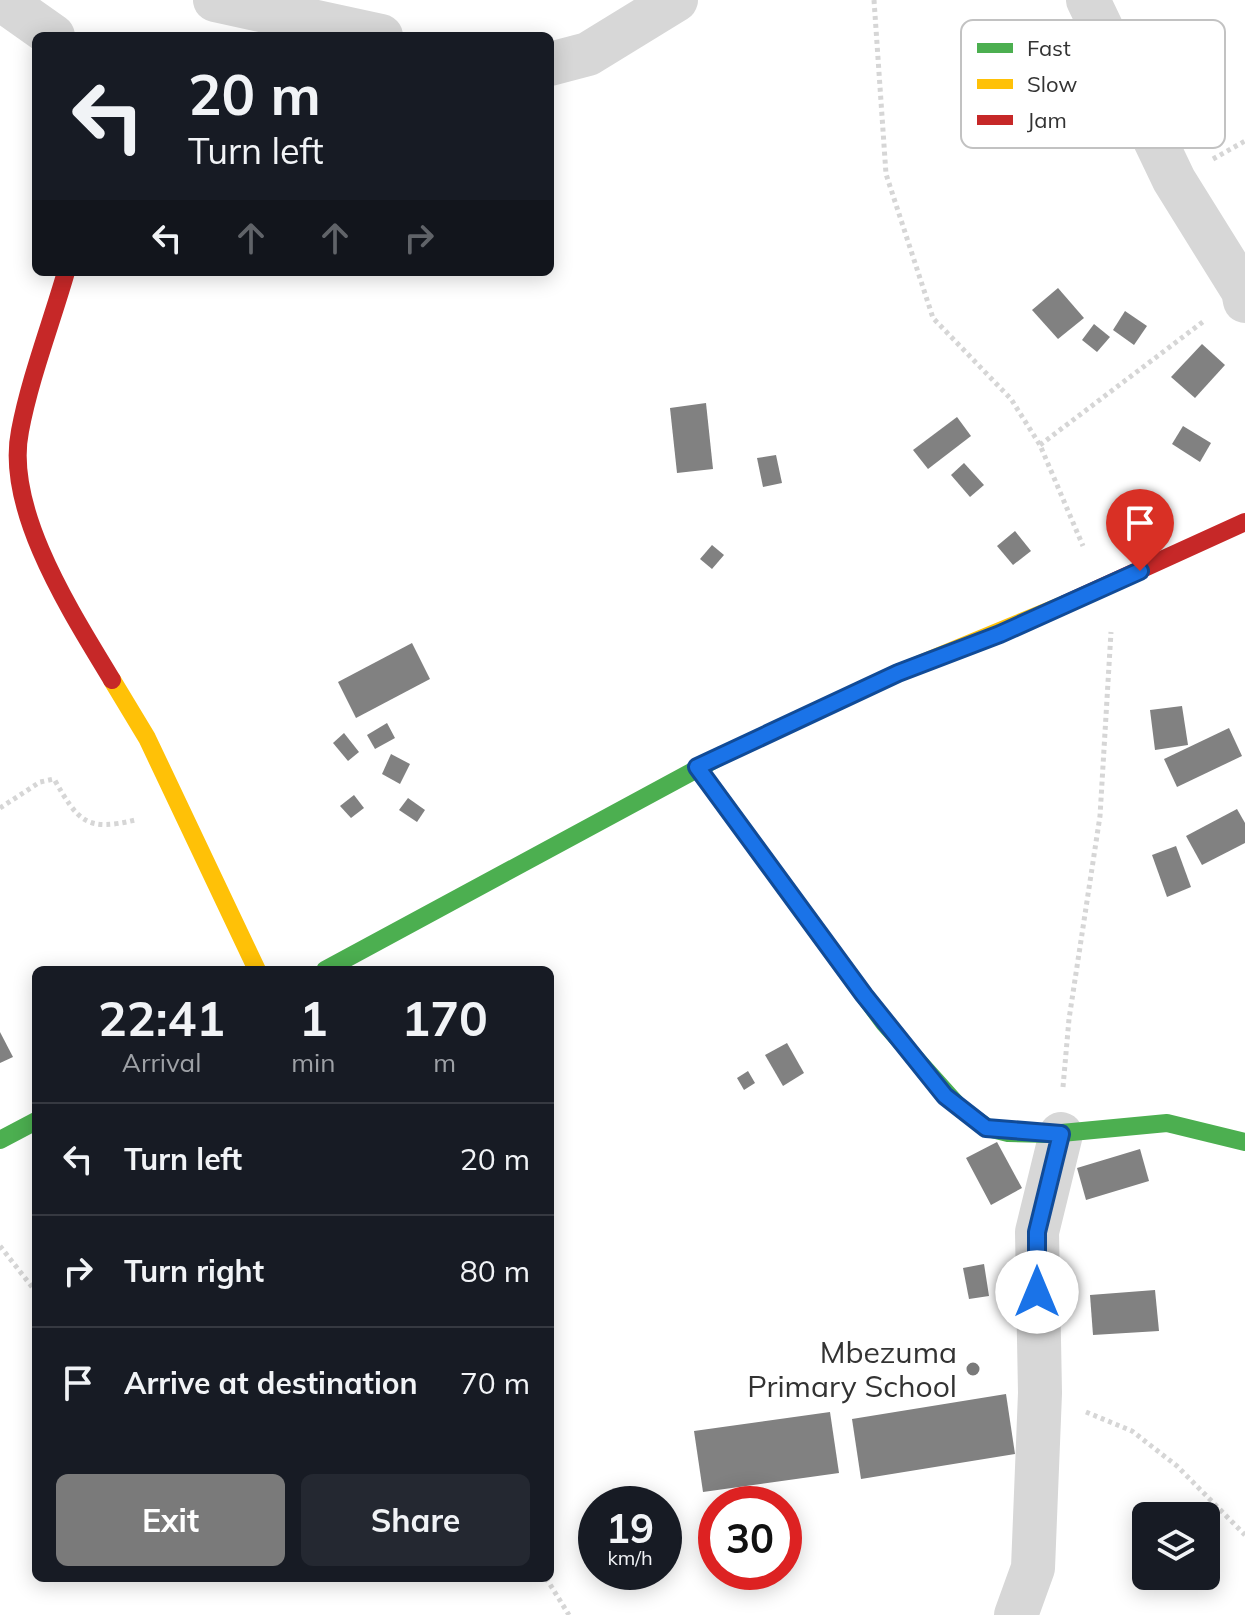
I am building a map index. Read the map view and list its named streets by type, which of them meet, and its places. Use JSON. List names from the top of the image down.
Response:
{
  "places": ["Mbezuma Primary School"],
  "legend": ["Fast", "Slow", "Jam"],
  "page": {
    "turn": ["20 m", "Turn left"],
    "eta": [
      "22:41",
      "Arrival",
      "1",
      "min",
      "170",
      "m"
    ],
    "list": [
      {
        "name": "Turn left",
        "value": "20 m"
      },
      {
        "name": "Turn right",
        "value": "80 m"
      },
      {
        "name": "Arrive at destination",
        "value": "70 m"
      }
    ],
    "buttons": ["Exit", "Share"],
    "speed": "19 km/h",
    "limit": "30"
  }
}
